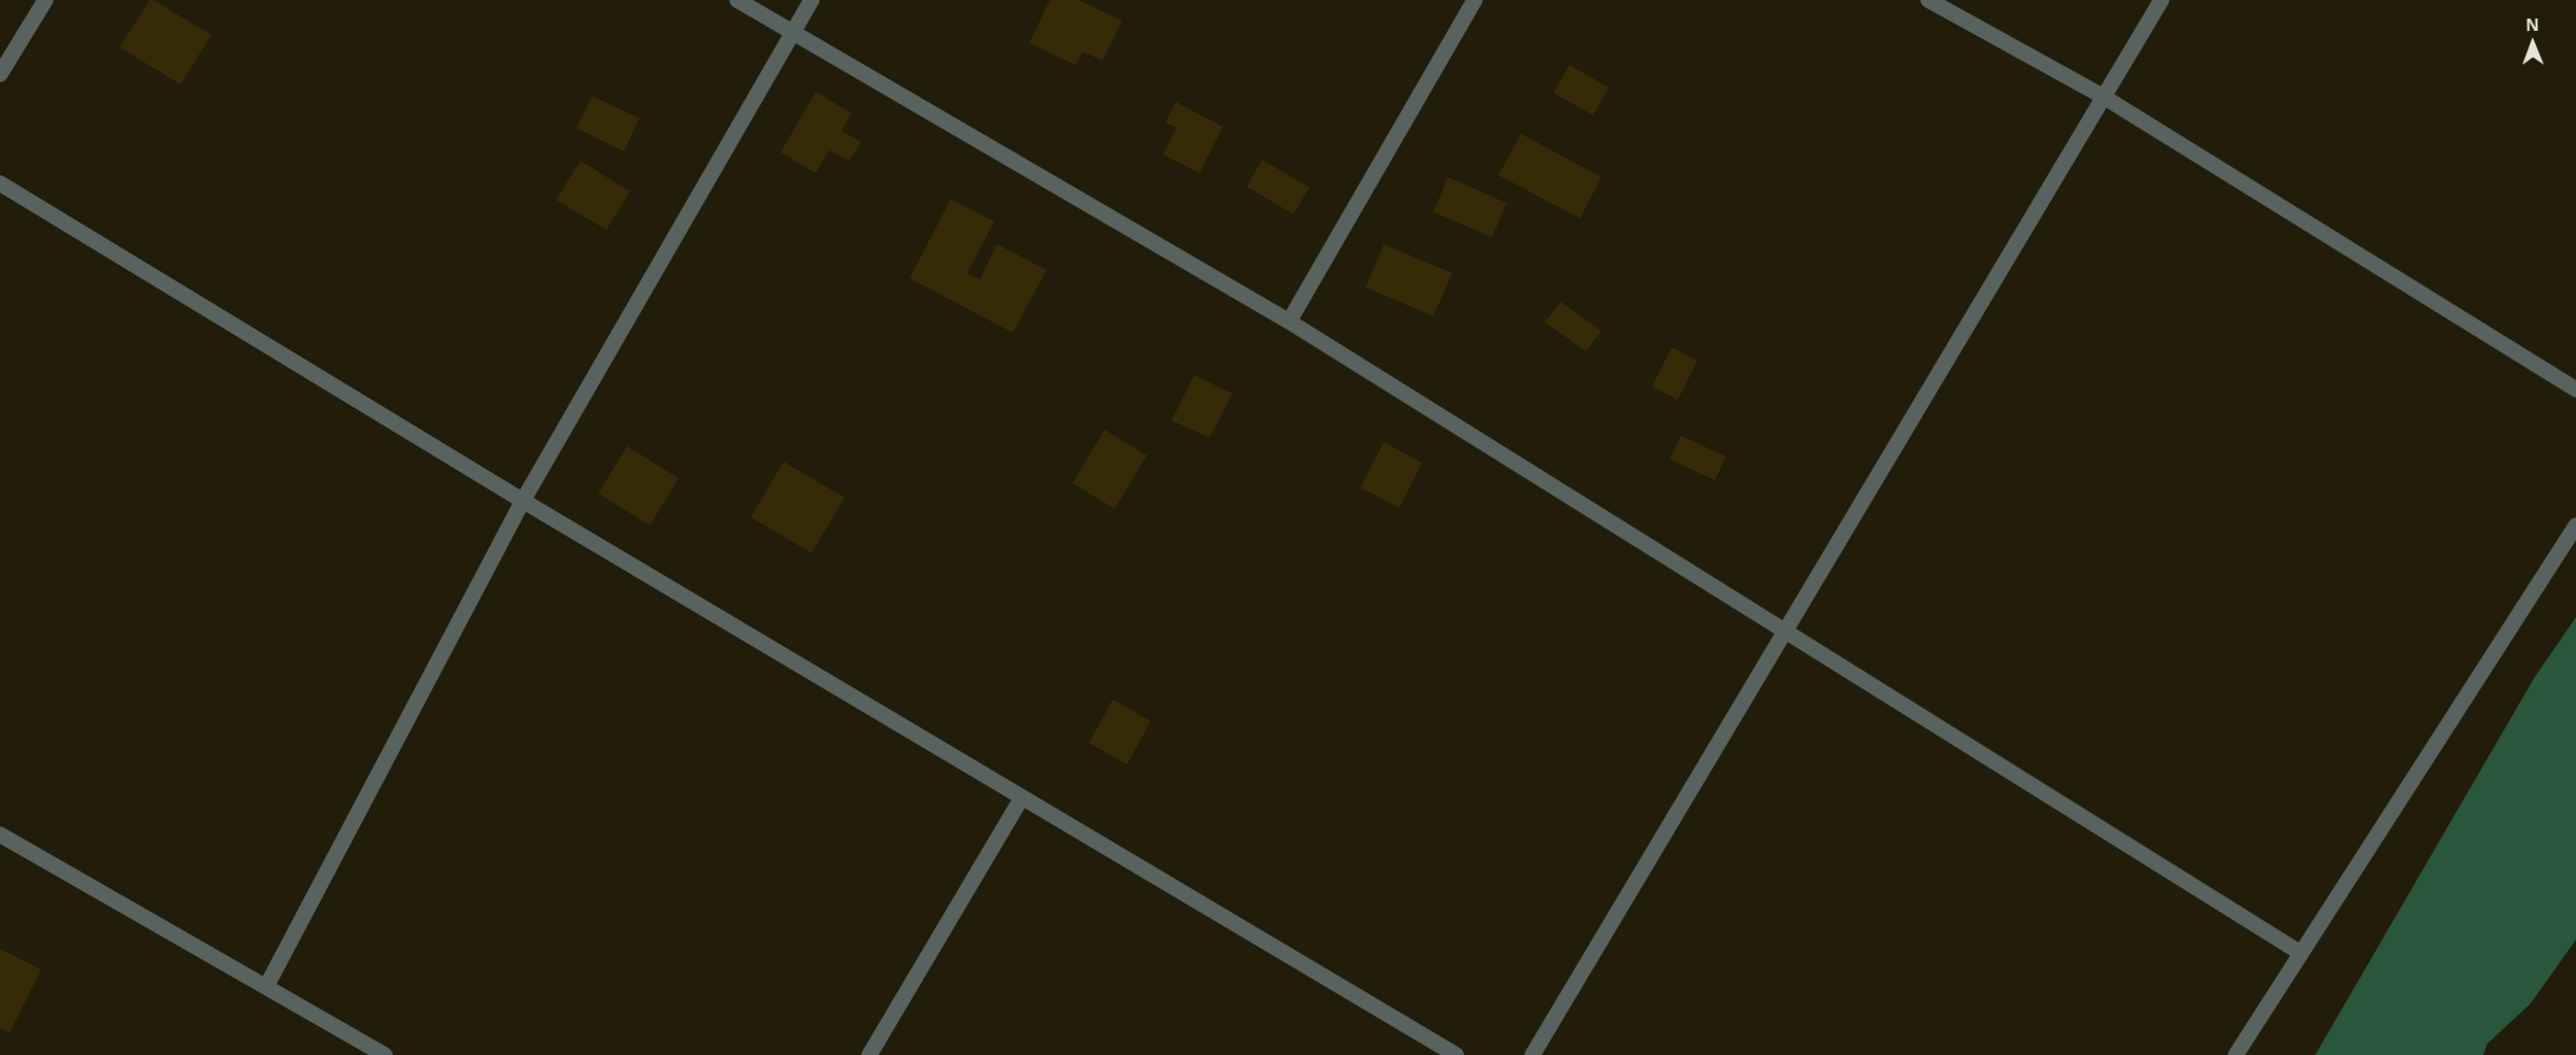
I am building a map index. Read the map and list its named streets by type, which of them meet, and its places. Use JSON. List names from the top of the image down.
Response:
{
  "north": "top"
}
